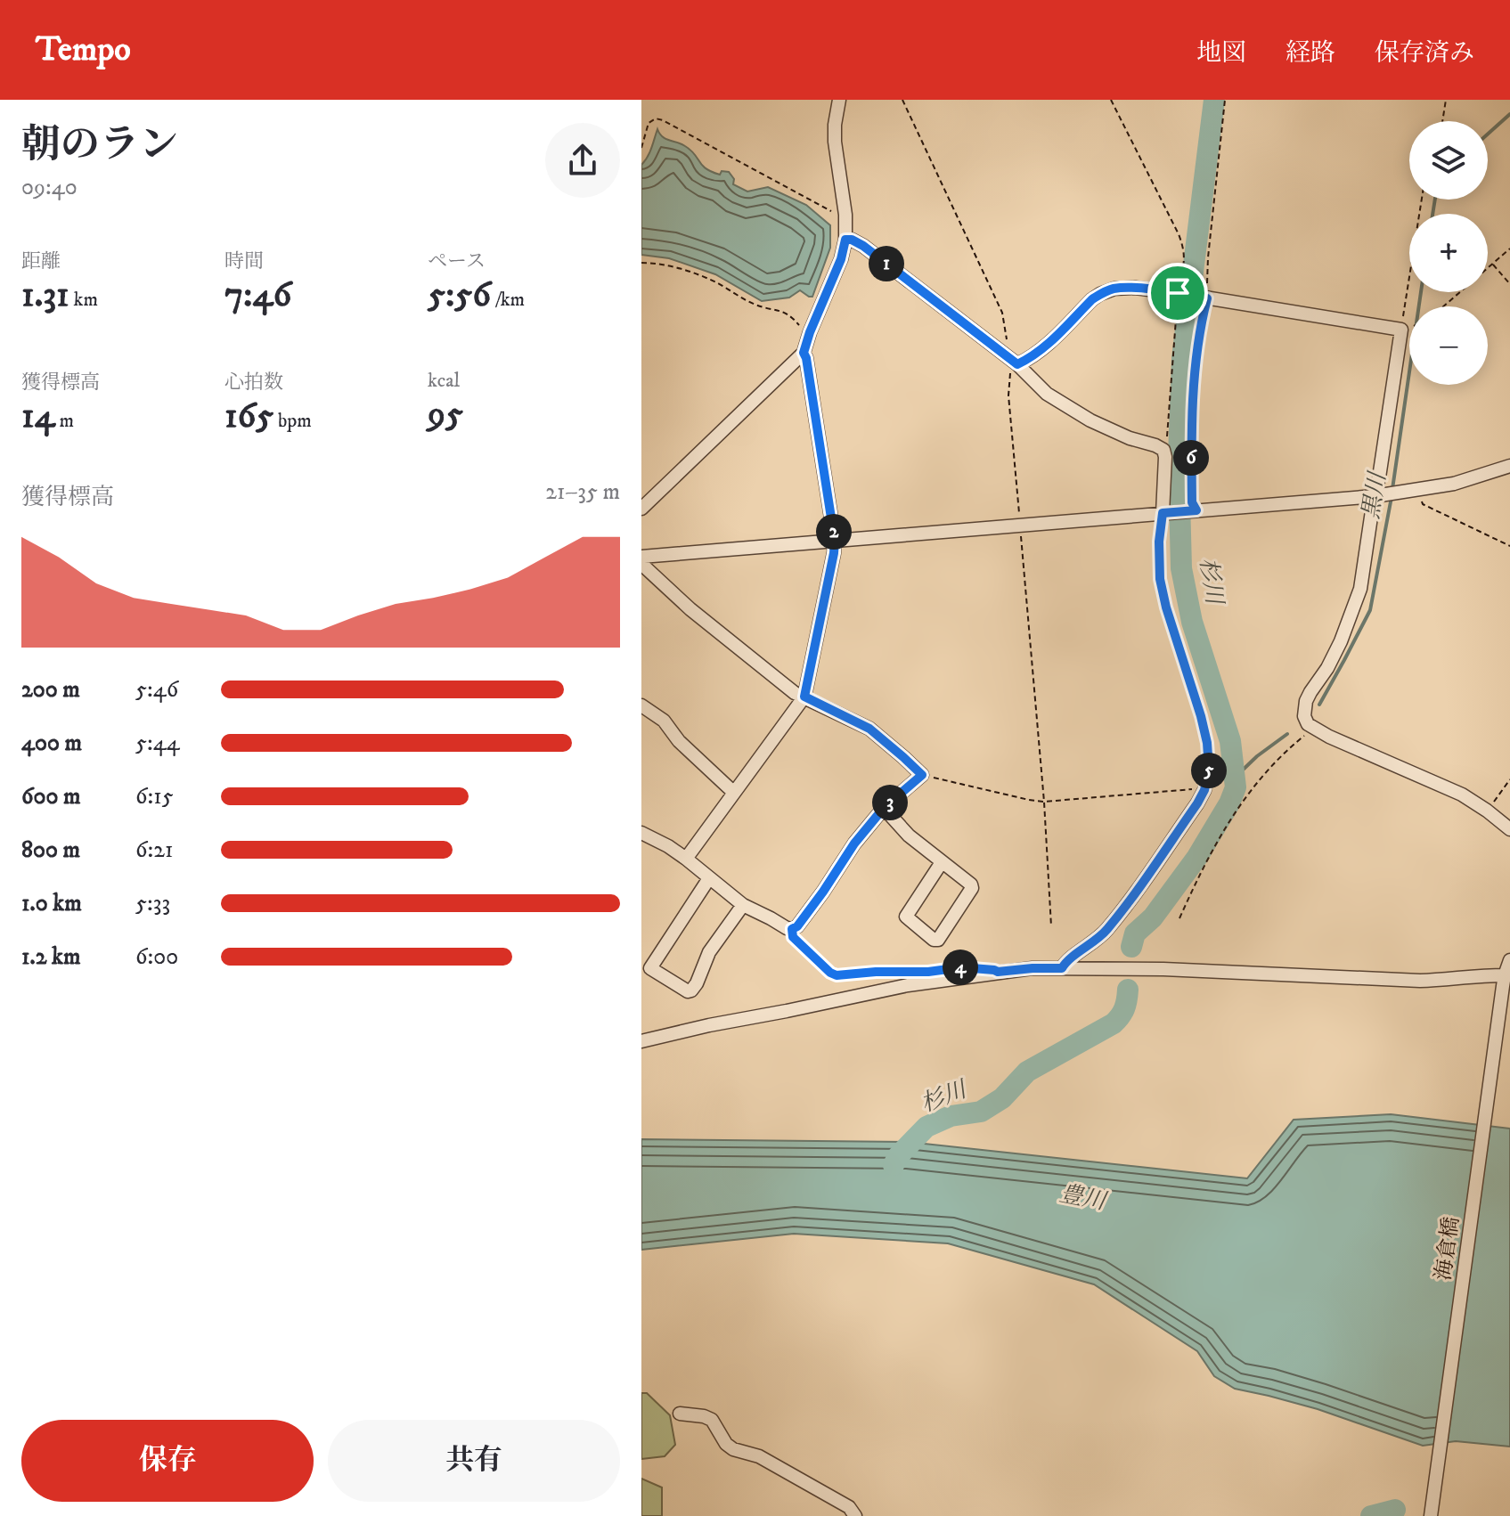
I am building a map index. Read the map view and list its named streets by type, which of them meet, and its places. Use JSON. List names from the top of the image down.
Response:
{
  "streets": {
    "street": ["海倉橋"]
  },
  "water": ["黒川", "杉川", "豊川"],
  "page": {
    "header": "Tempo",
    "nav": ["地図", "経路", "保存済み"],
    "heading": ["朝のラン", "09:40"],
    "map_buttons": ["+", "−"],
    "stats": [
      ["距離", "1.31 km"],
      ["時間", "7:46"],
      ["ペース", "5:56 /km"],
      ["獲得標高", "14 m"],
      ["心拍数", "165 bpm"],
      ["kcal", "95"]
    ],
    "pins": [
      "1",
      "6",
      "2",
      "5",
      "3",
      "4"
    ],
    "chart": ["獲得標高", "21–35 m"],
    "list": [
      {
        "name": "200 m",
        "note": "5:46"
      },
      {
        "name": "400 m",
        "note": "5:44"
      },
      {
        "name": "600 m",
        "note": "6:15"
      },
      {
        "name": "800 m",
        "note": "6:21"
      },
      {
        "name": "1.0 km",
        "note": "5:33"
      },
      {
        "name": "1.2 km",
        "note": "6:00"
      }
    ],
    "buttons": ["保存", "共有"]
  }
}
